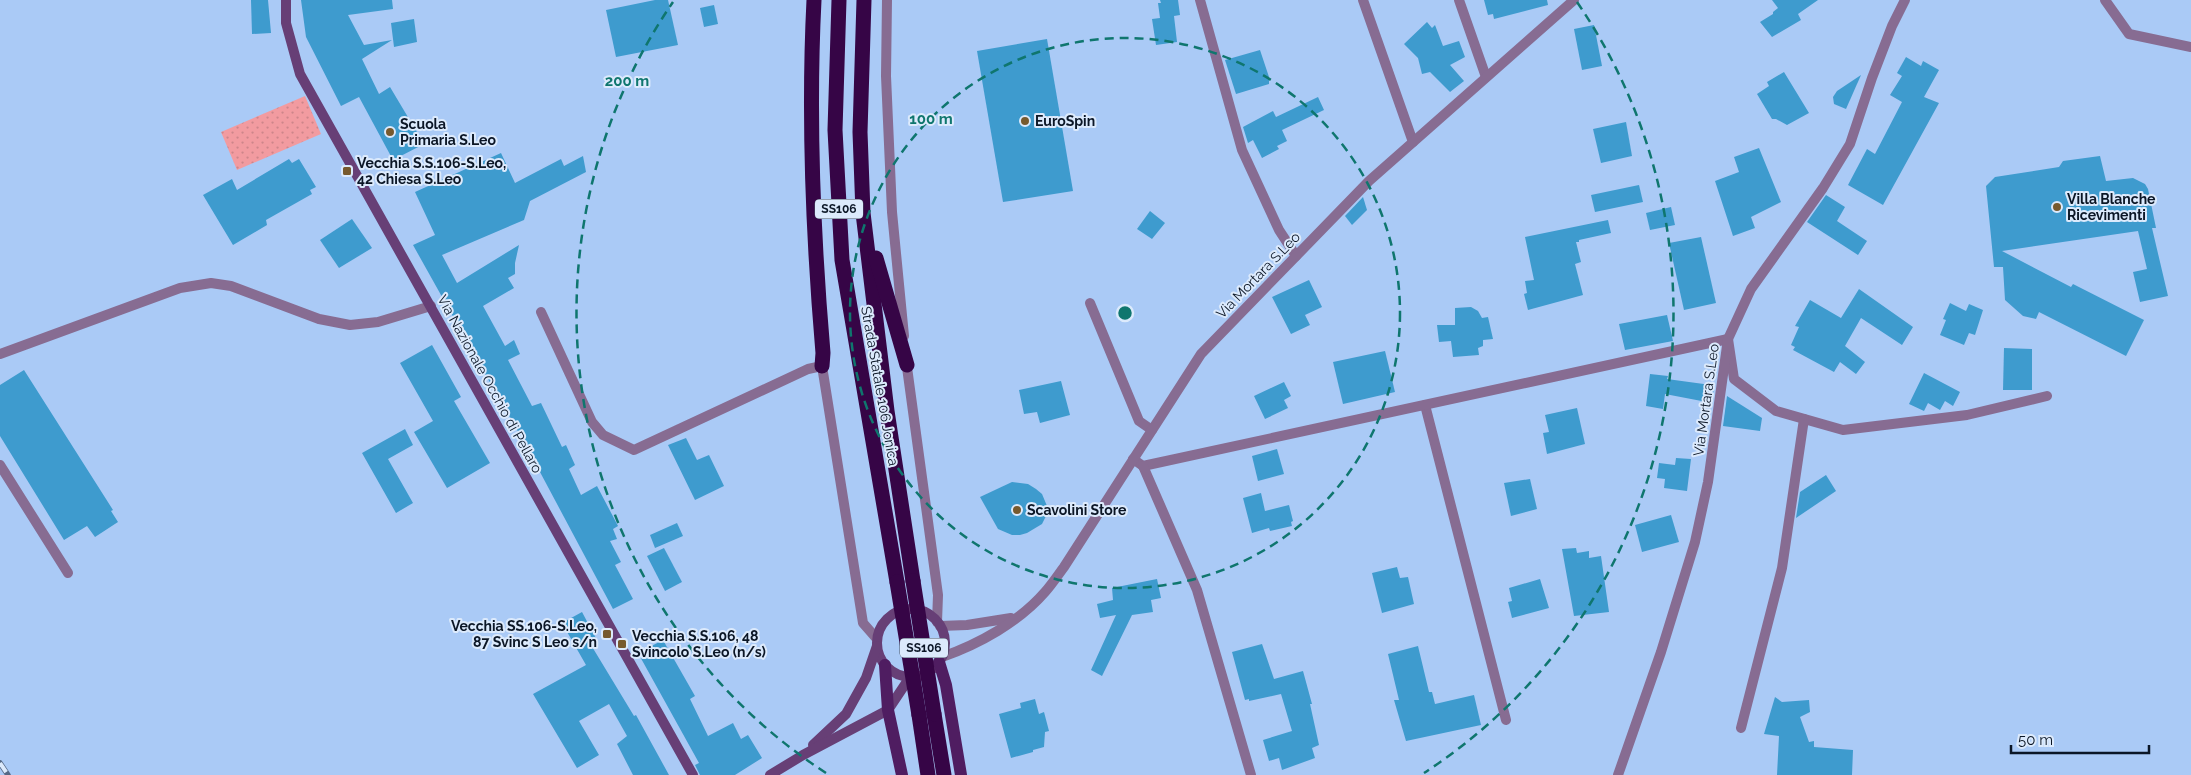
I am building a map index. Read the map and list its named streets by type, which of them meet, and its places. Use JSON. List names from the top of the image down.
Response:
{
  "streets": {
    "highway": ["SS106", "Strada Statale 106 Jonica"],
    "street": ["Via Mortara S.Leo", "Via Nazionale Occhio di Pellaro"]
  },
  "places": {
    "other": [
      "EuroSpin",
      "Scuola Primaria S.Leo",
      "Villa Blanche Ricevimenti",
      "Scavolini Store"
    ],
    "transit": ["Vecchia S.S.106-S.Leo, 42 Chiesa S.Leo", "Vecchia SS.106-S.Leo, 87 Svinc S Leo s/n", "Vecchia S.S.106, 48 Svincolo S.Leo (n/s)"]
  },
  "scale_bar": "50 m",
  "rings": ["200 m", "100 m"]
}
